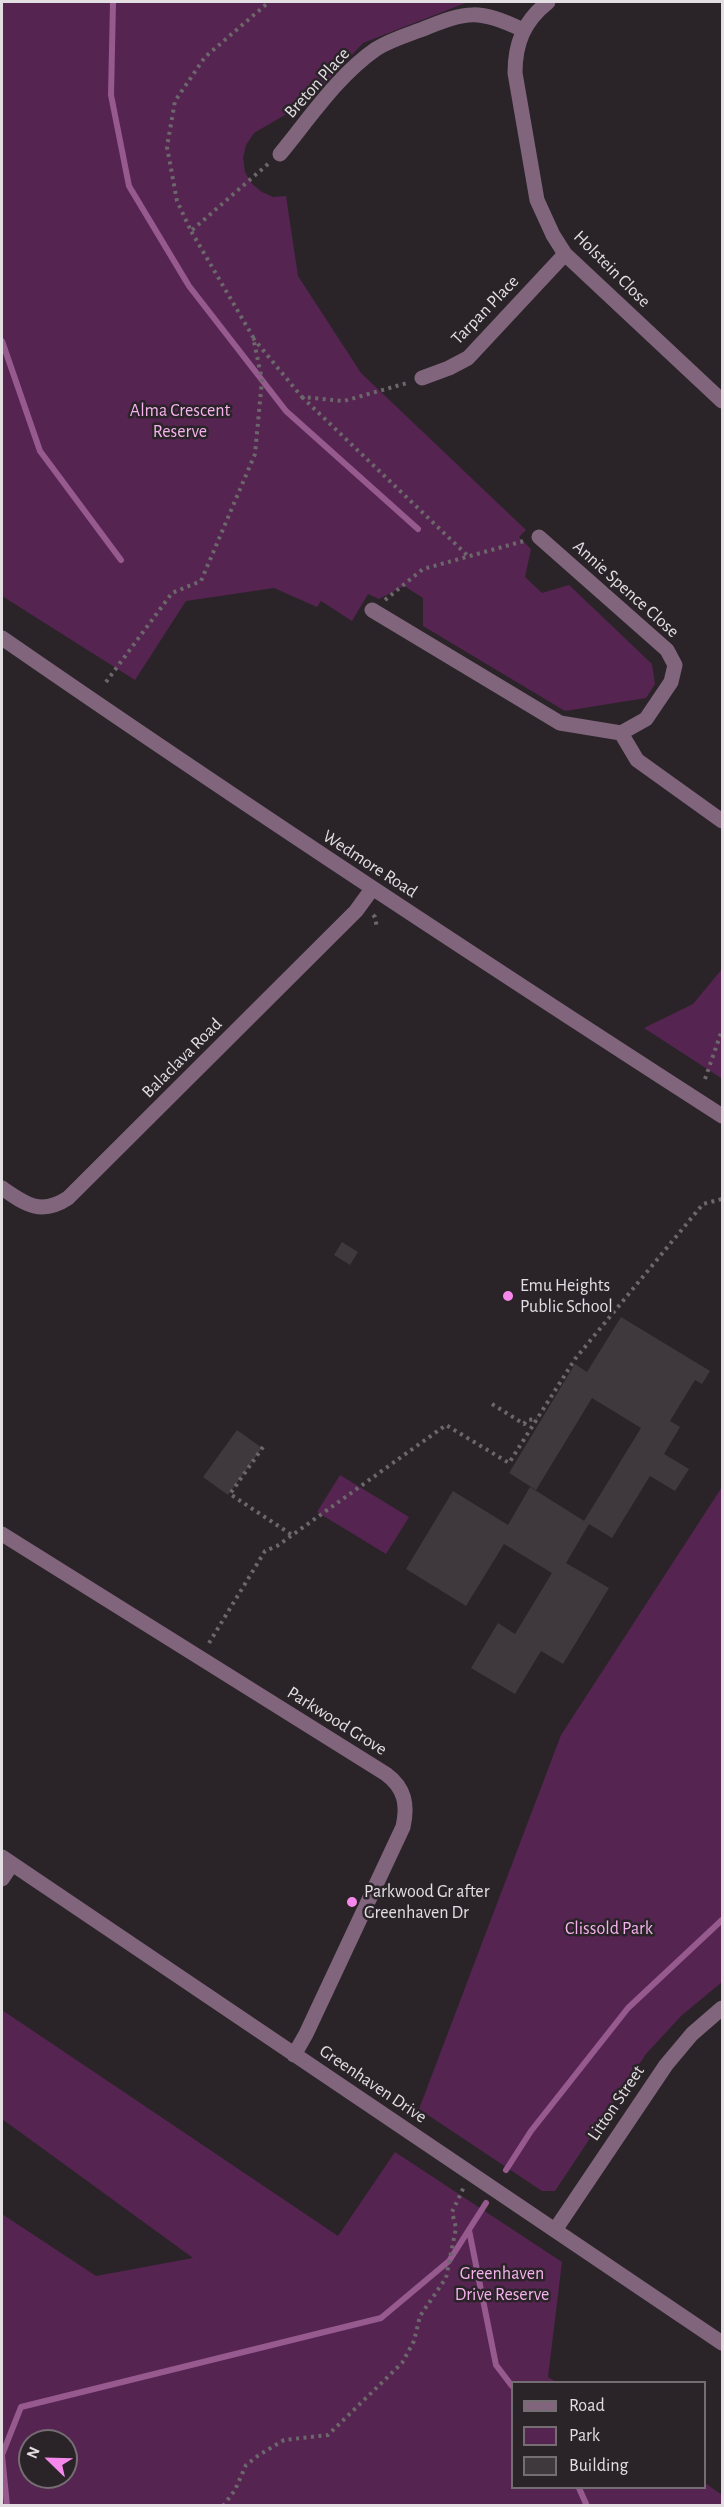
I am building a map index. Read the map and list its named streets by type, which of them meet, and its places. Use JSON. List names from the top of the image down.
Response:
{
  "streets": {
    "street": [
      "Breton Place",
      "Holstein Close",
      "Tarpan Place",
      "Annie Spence Close",
      "Wedmore Road",
      "Balaclava Road",
      "Parkwood Grove",
      "Greenhaven Drive",
      "Litton Street"
    ]
  },
  "crossings": [
    ["Breton Place", "Holstein Close"],
    ["Holstein Close", "Tarpan Place"],
    ["Wedmore Road", "Balaclava Road"],
    ["Parkwood Grove", "Greenhaven Drive"],
    ["Greenhaven Drive", "Litton Street"]
  ],
  "parks": ["Alma Crescent Reserve", "Clissold Park", "Greenhaven Drive Reserve"],
  "places": ["Emu Heights Public School", "Parkwood Gr after Greenhaven Dr"],
  "legend": ["Road", "Park", "Building"],
  "north": "top left"
}
